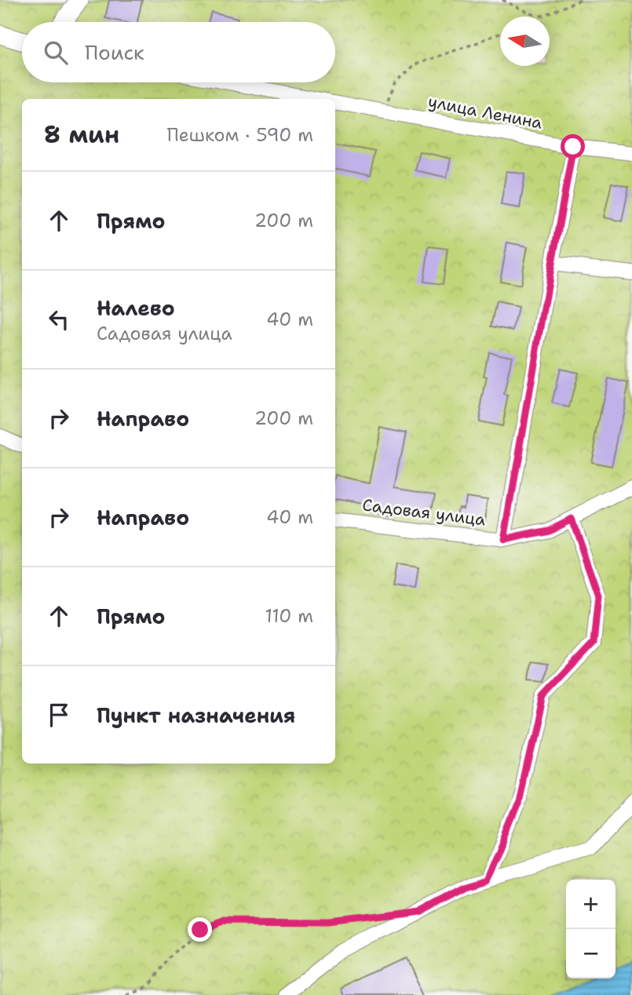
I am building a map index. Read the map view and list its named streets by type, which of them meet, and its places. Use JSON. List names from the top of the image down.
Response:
{
  "streets": {
    "street": ["улица Ленина", "Садовая улица"]
  },
  "north": "left",
  "page": {
    "search": "Поиск",
    "heading": ["8 мин", "Пешком · 590 m"],
    "list": [
      ["Прямо", "200 m"],
      ["Налево", "Садовая улица", "40 m"],
      ["Направо", "200 m"],
      ["Направо", "40 m"],
      ["Прямо", "110 m"],
      "Пункт назначения"
    ],
    "map_buttons": ["+", "−"]
  }
}
